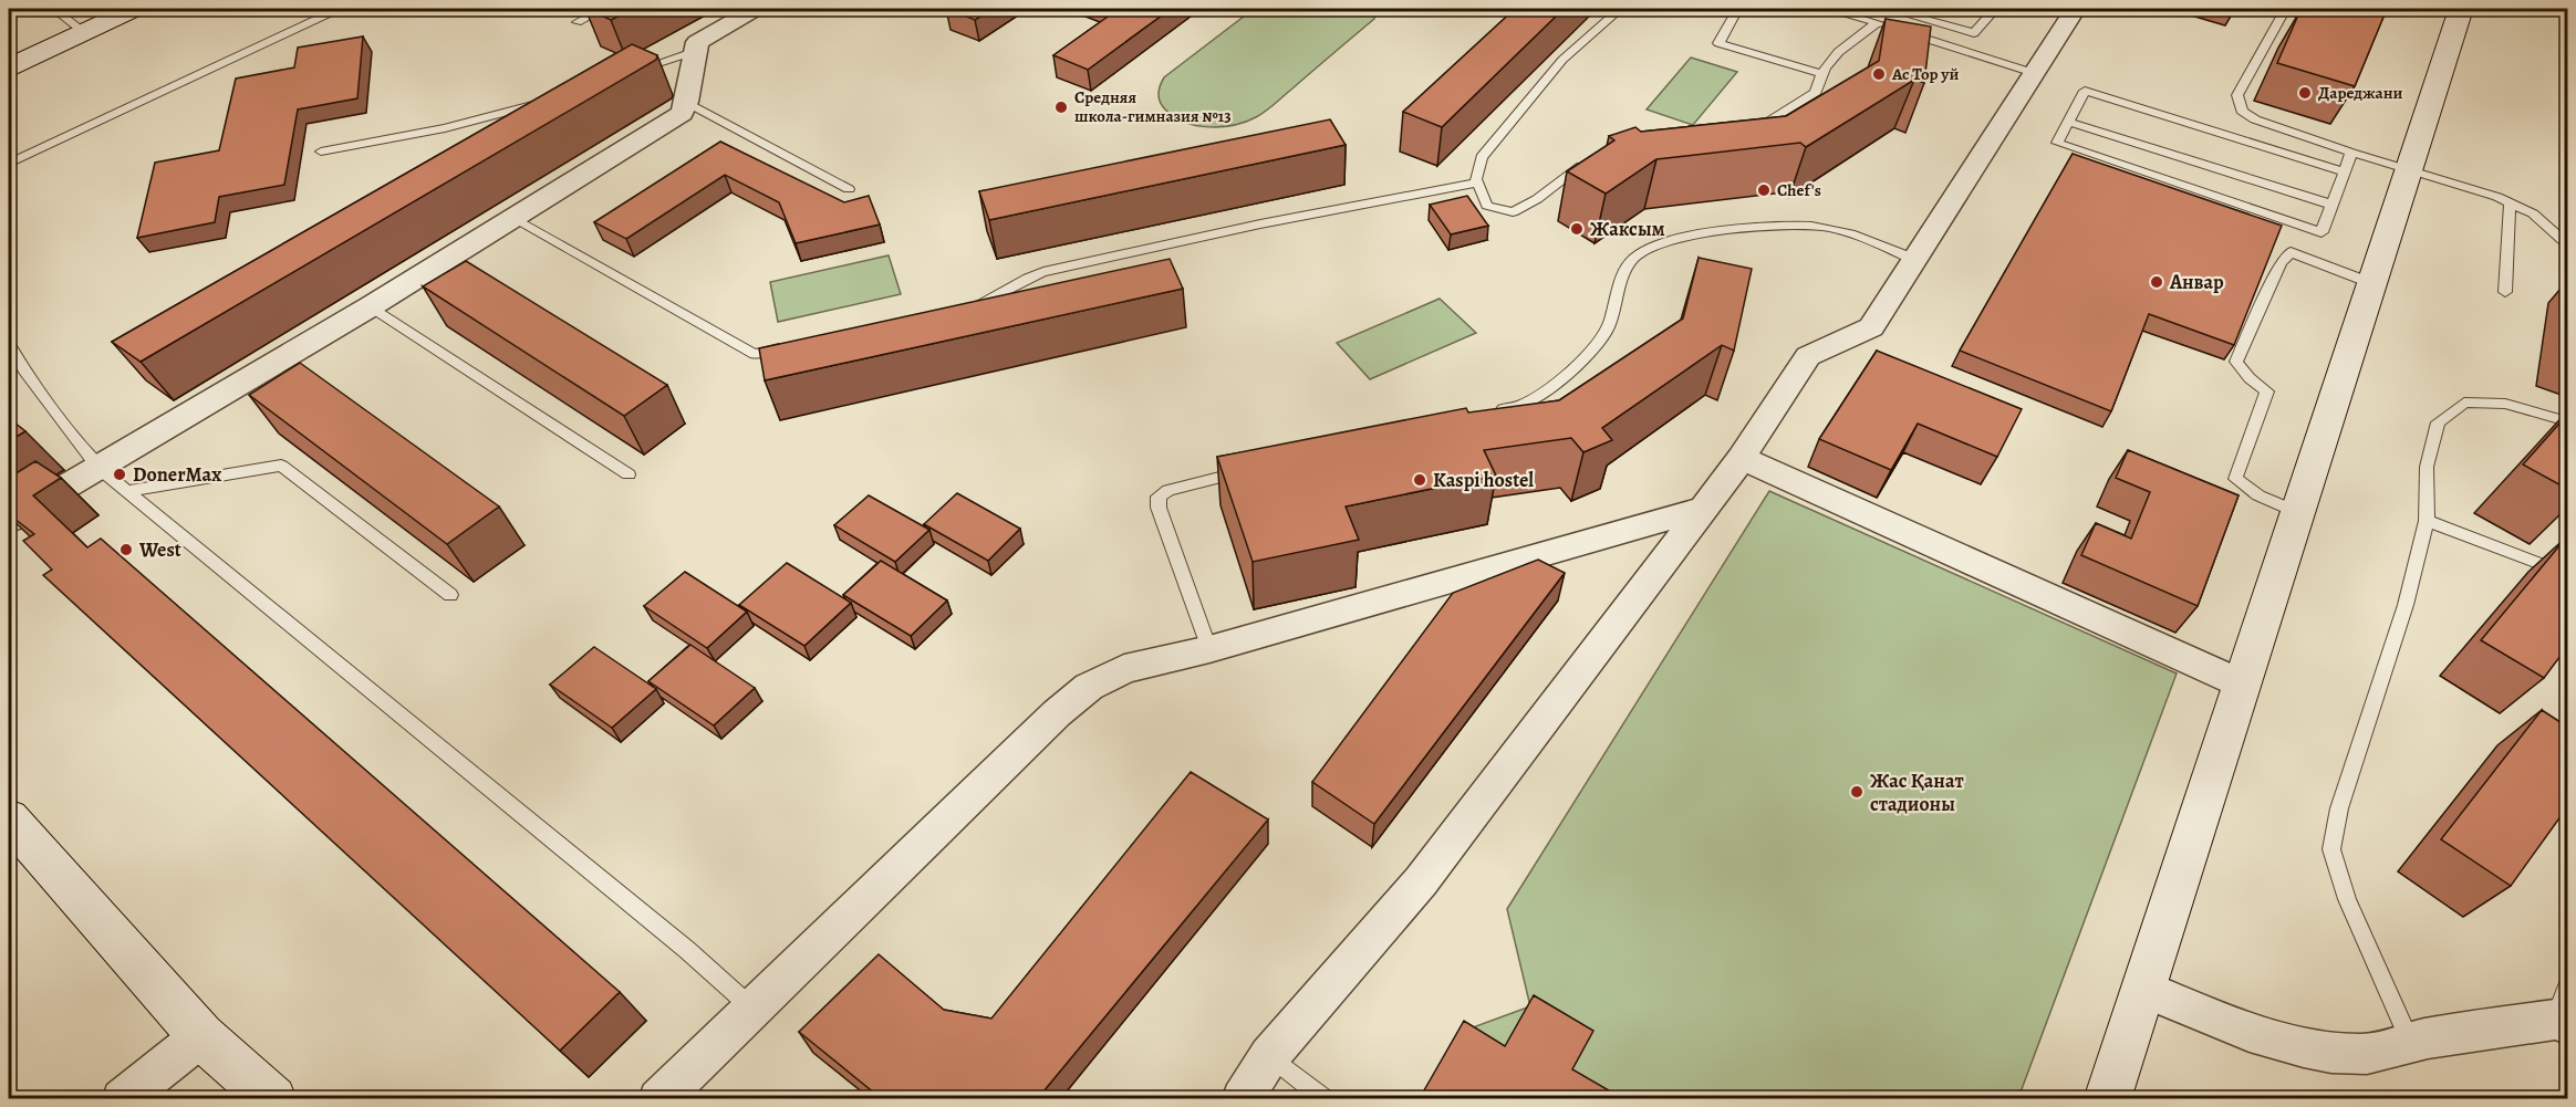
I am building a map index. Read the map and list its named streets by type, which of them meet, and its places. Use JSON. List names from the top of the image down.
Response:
{
  "places": [
    "Ас Тор уй",
    "Дареджани",
    "Средняя школа-гимназия №13",
    "Chef's",
    "Жаксым",
    "Анвар",
    "DonerMax",
    "Kaspi hostel",
    "West",
    "Жас Қанат стадионы"
  ]
}
